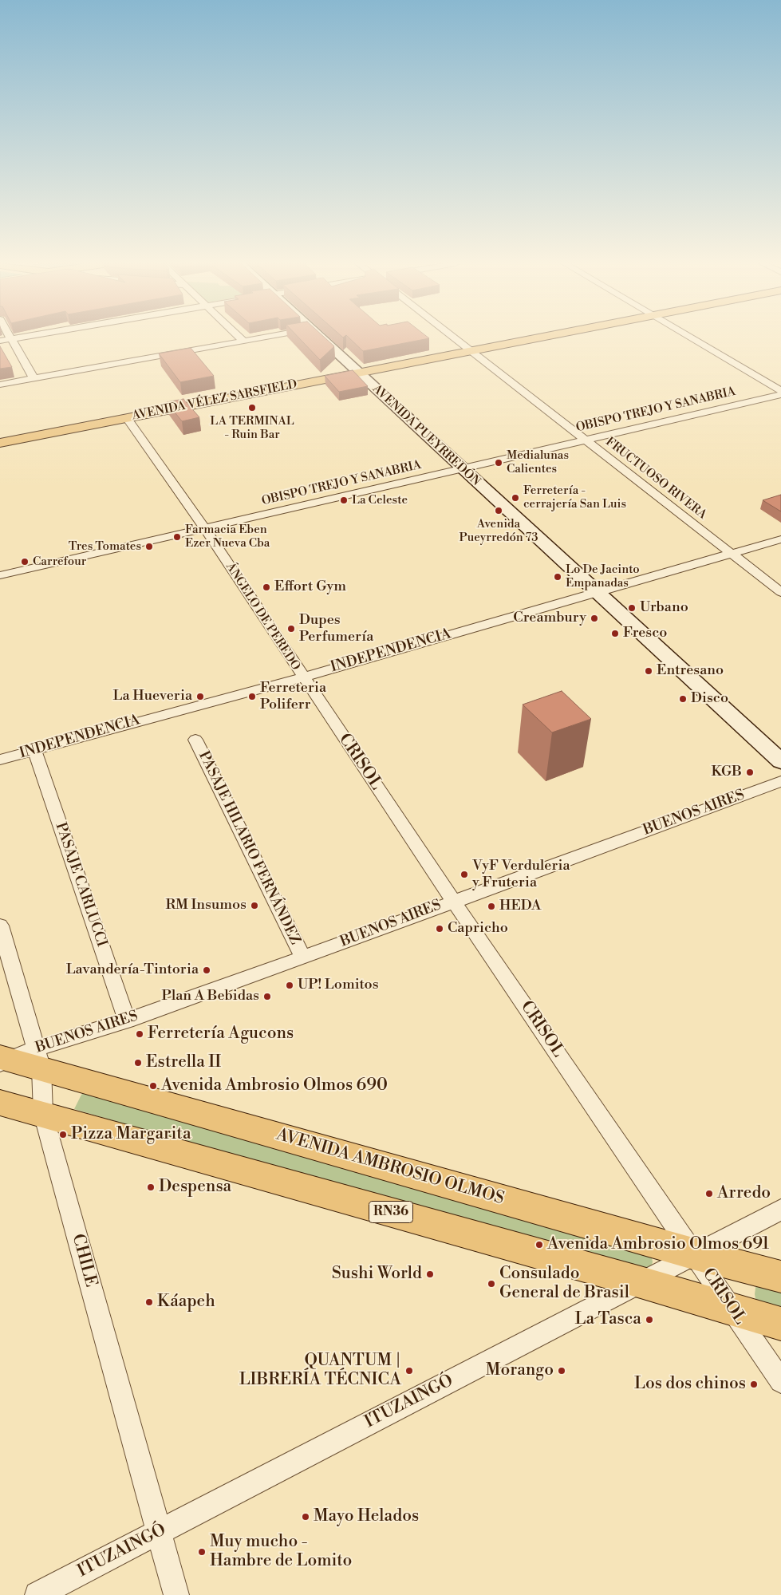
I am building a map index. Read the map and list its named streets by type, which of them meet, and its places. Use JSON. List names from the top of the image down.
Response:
{
  "streets": {
    "main road": [
      "AVENIDA VÉLEZ SARSFIELD",
      "AVENIDA PUEYRREDÓN",
      "AVENIDA AMBROSIO OLMOS",
      "RN36"
    ],
    "street": [
      "OBISPO TREJO Y SANABRIA",
      "FRUCTUOSO RIVERA",
      "ÁNGELO DE PEREDO",
      "INDEPENDENCIA",
      "CRISOL",
      "BUENOS AIRES",
      "PASAJE HILARIO FERNÁNDEZ",
      "PASAJE CARLUCCI",
      "CHILE",
      "ITUZAINGÓ"
    ]
  },
  "crossings": [
    ["AVENIDA VÉLEZ SARSFIELD", "AVENIDA PUEYRREDÓN"],
    ["AVENIDA VÉLEZ SARSFIELD", "FRUCTUOSO RIVERA"],
    ["AVENIDA VÉLEZ SARSFIELD", "ÁNGELO DE PEREDO"],
    ["OBISPO TREJO Y SANABRIA", "AVENIDA PUEYRREDÓN"],
    ["OBISPO TREJO Y SANABRIA", "FRUCTUOSO RIVERA"],
    ["OBISPO TREJO Y SANABRIA", "ÁNGELO DE PEREDO"],
    ["AVENIDA PUEYRREDÓN", "INDEPENDENCIA"],
    ["FRUCTUOSO RIVERA", "INDEPENDENCIA"],
    ["ÁNGELO DE PEREDO", "INDEPENDENCIA"],
    ["ÁNGELO DE PEREDO", "CRISOL"],
    ["INDEPENDENCIA", "CRISOL"],
    ["INDEPENDENCIA", "PASAJE CARLUCCI"],
    ["CRISOL", "BUENOS AIRES"],
    ["CRISOL", "AVENIDA AMBROSIO OLMOS"],
    ["CRISOL", "RN36"],
    ["CRISOL", "ITUZAINGÓ"],
    ["BUENOS AIRES", "PASAJE HILARIO FERNÁNDEZ"],
    ["BUENOS AIRES", "PASAJE CARLUCCI"],
    ["BUENOS AIRES", "AVENIDA AMBROSIO OLMOS"],
    ["BUENOS AIRES", "CHILE"],
    ["AVENIDA AMBROSIO OLMOS", "CHILE"],
    ["AVENIDA AMBROSIO OLMOS", "ITUZAINGÓ"],
    ["RN36", "CHILE"],
    ["RN36", "ITUZAINGÓ"],
    ["CHILE", "ITUZAINGÓ"]
  ],
  "places": [
    "LA TERMINAL - Ruin Bar",
    "Medialunas Calientes",
    "Ferretería - cerrajería San Luis",
    "La Celeste",
    "Avenida Pueyrredón 73",
    "Farmacia Eben Ezer Nueva Cba",
    "Tres Tomates",
    "Carrefour",
    "Lo De Jacinto Empanadas",
    "Effort Gym",
    "Urbano",
    "Creambury",
    "Dupes Perfumería",
    "Fresco",
    "Entresano",
    "La Hueveria",
    "Ferreteria Poliferr",
    "Disco",
    "KGB",
    "VyF Verduleria y Fruteria",
    "RM Insumos",
    "HEDA",
    "Capricho",
    "Lavandería-Tintoria",
    "UP! Lomitos",
    "Plan A Bebidas",
    "Ferretería Agucons",
    "Estrella II",
    "Avenida Ambrosio Olmos 690",
    "Pizza Margarita",
    "Despensa",
    "Arredo",
    "Avenida Ambrosio Olmos 691",
    "Sushi World",
    "Consulado General de Brasil",
    "Káapeh",
    "La Tasca",
    "QUANTUM | LIBRERÍA TÉCNICA",
    "Morango",
    "Los dos chinos",
    "Mayo Helados",
    "Muy mucho - Hambre de Lomito"
  ]
}
